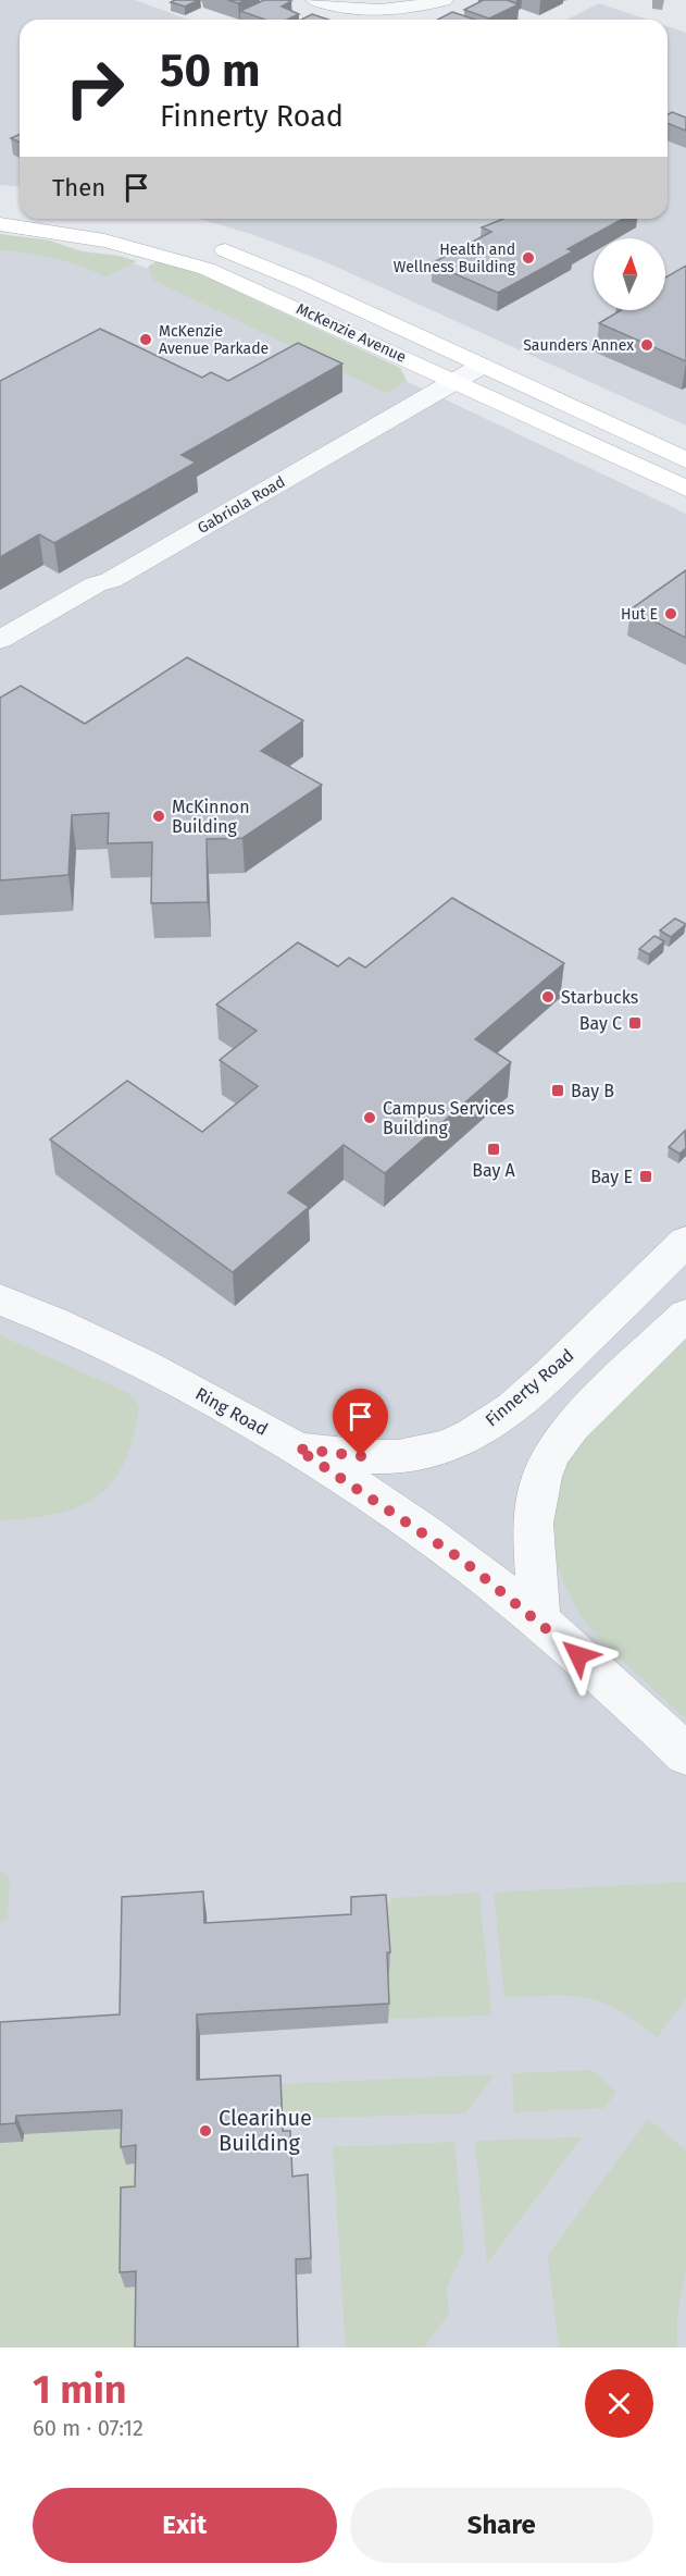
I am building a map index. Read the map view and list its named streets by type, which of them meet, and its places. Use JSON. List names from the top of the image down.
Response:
{
  "streets": {
    "main road": ["McKenzie Avenue"],
    "street": ["Gabriola Road", "Finnerty Road", "Ring Road"]
  },
  "crossings": [
    ["McKenzie Avenue", "Gabriola Road"],
    ["Finnerty Road", "Ring Road"]
  ],
  "places": {
    "other": [
      "Health and Wellness Building",
      "McKenzie Avenue Parkade",
      "Saunders Annex",
      "Hut E",
      "McKinnon Building",
      "Starbucks",
      "Campus Services Building",
      "Clearihue Building"
    ],
    "transit": [
      "Bay C",
      "Bay B",
      "Bay A",
      "Bay E"
    ]
  },
  "north": "top",
  "page": {
    "turn": ["50 m", "Finnerty Road"],
    "then": "Then",
    "heading": ["1 min", "60 m · 07:12"],
    "buttons": ["Exit", "Share"]
  }
}
